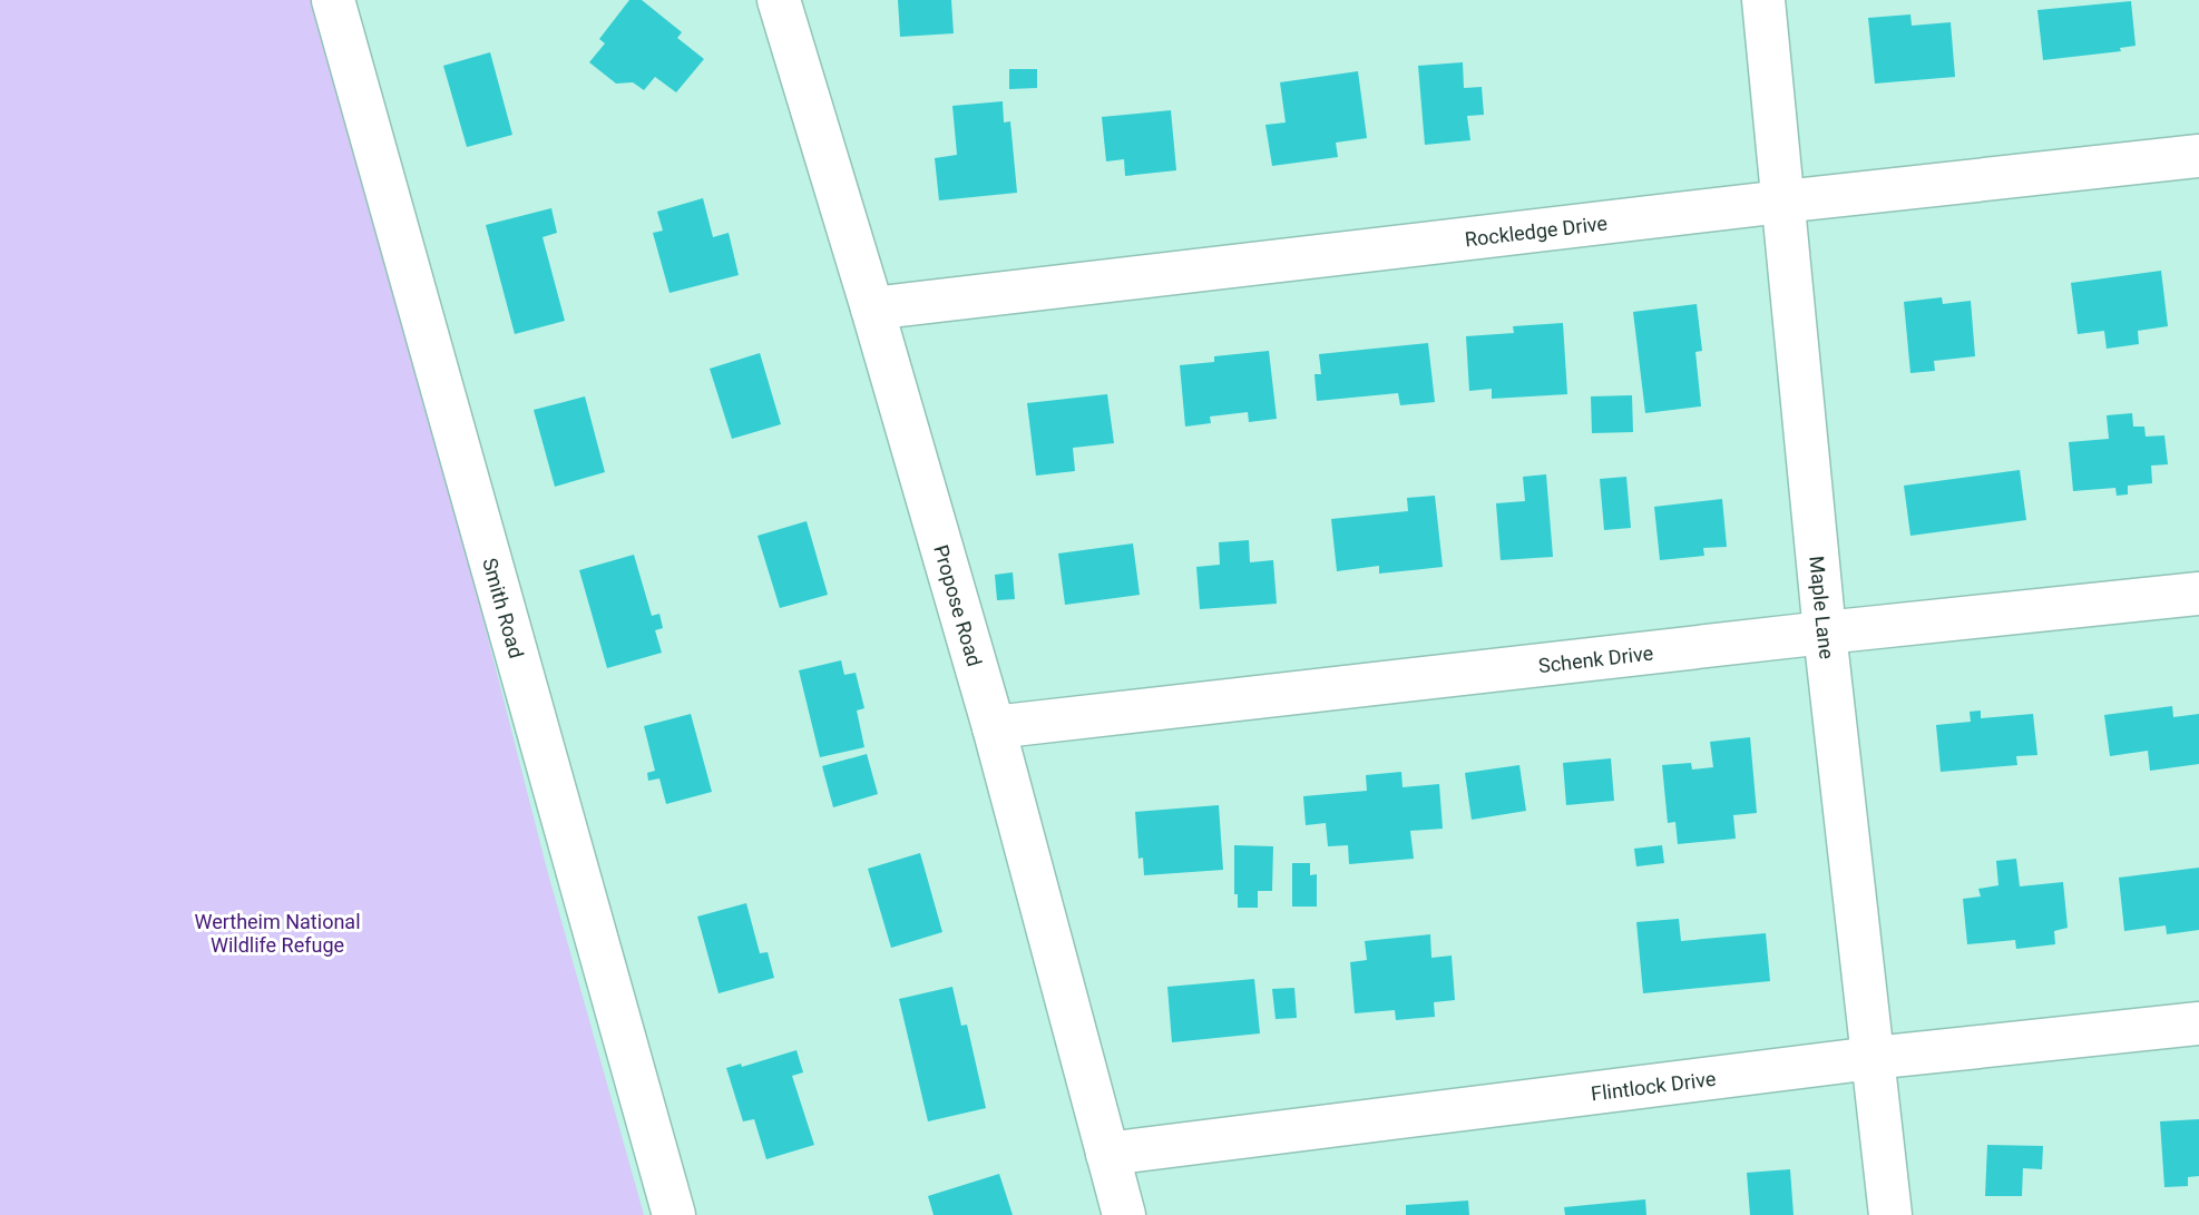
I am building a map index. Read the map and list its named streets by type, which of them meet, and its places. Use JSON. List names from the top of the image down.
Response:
{
  "streets": {
    "street": [
      "Rockledge Drive",
      "Propose Road",
      "Smith Road",
      "Maple Lane",
      "Schenk Drive",
      "Flintlock Drive"
    ]
  },
  "crossings": [
    ["Rockledge Drive", "Propose Road"],
    ["Rockledge Drive", "Maple Lane"],
    ["Propose Road", "Schenk Drive"],
    ["Propose Road", "Flintlock Drive"],
    ["Maple Lane", "Schenk Drive"],
    ["Maple Lane", "Flintlock Drive"]
  ],
  "parks": ["Wertheim National Wildlife Refuge"]
}
